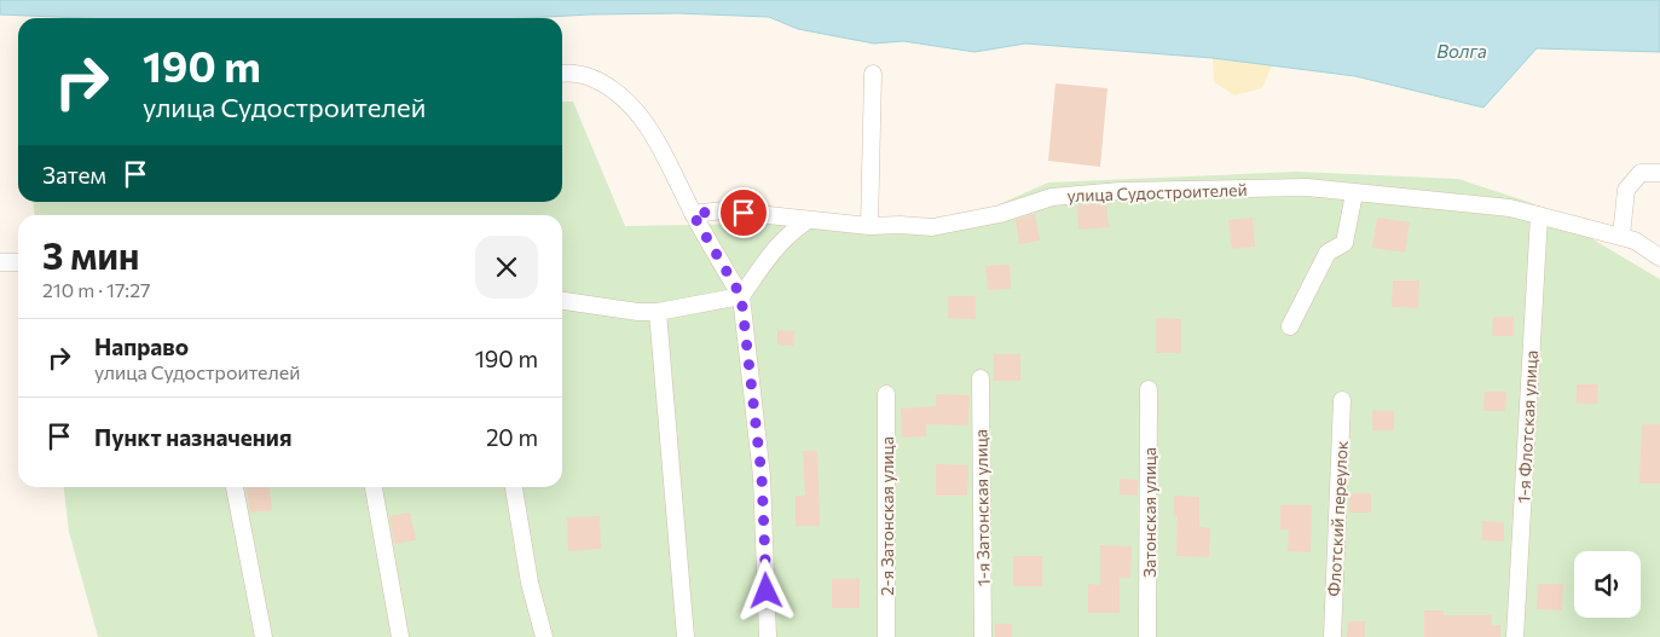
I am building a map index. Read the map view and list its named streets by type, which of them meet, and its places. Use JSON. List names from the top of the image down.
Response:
{
  "streets": {
    "street": [
      "улица Судостроителей",
      "1-я Флотская улица",
      "1-я Затонская улица",
      "Затонская улица",
      "2-я Затонская улица",
      "Флотский переулок"
    ]
  },
  "crossings": [
    ["улица Судостроителей", "1-я Флотская улица"]
  ],
  "water": ["Волга"],
  "page": {
    "turn": ["190 m", "улица Судостроителей"],
    "then": "Затем",
    "heading": ["3 мин", "210 m · 17:27"],
    "list": [
      {
        "name": "Направо",
        "note": "улица Судостроителей",
        "value": "190 m"
      },
      {
        "name": "Пункт назначения",
        "value": "20 m"
      }
    ]
  }
}
